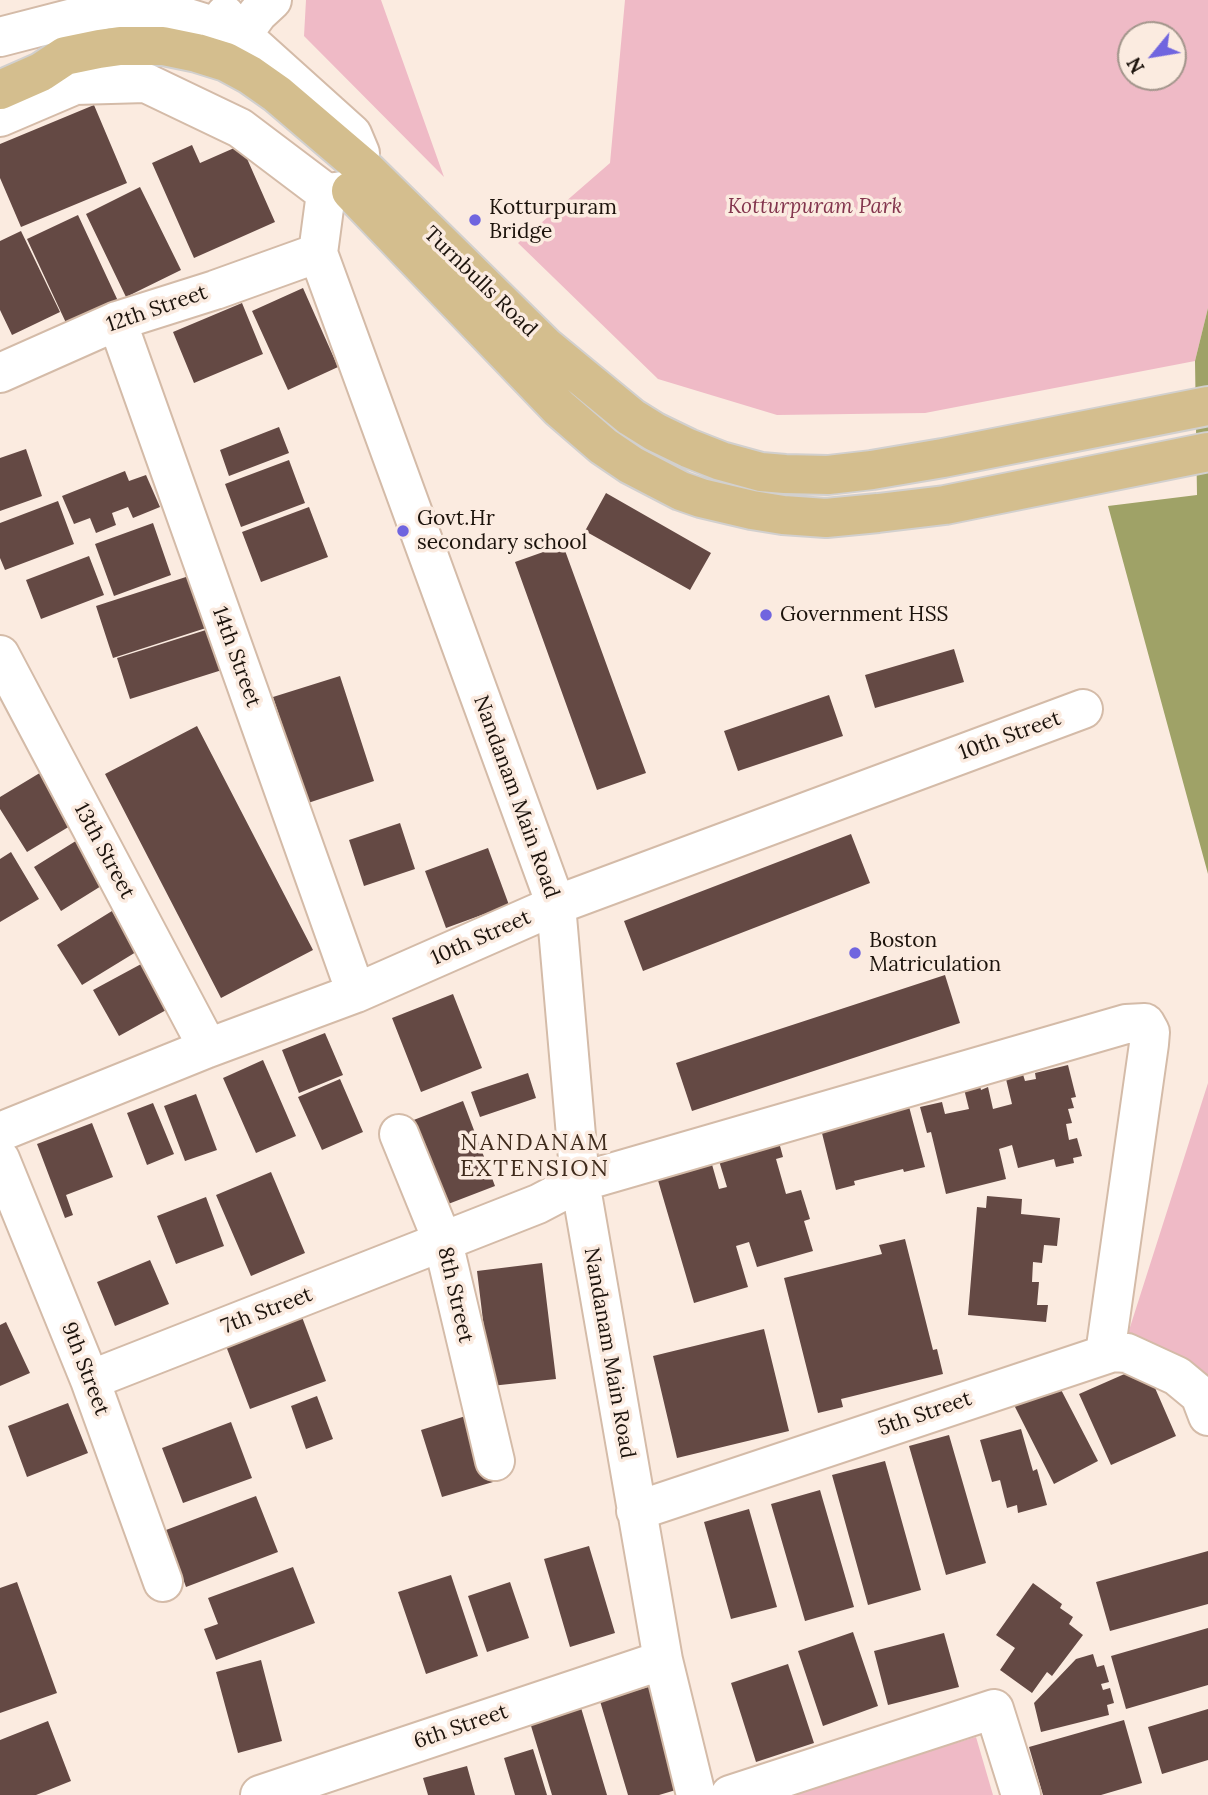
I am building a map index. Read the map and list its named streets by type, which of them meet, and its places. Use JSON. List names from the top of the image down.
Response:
{
  "streets": {
    "main road": ["Turnbulls Road"],
    "street": [
      "12th Street",
      "14th Street",
      "10th Street",
      "Nandanam Main Road",
      "13th Street",
      "8th Street",
      "7th Street",
      "9th Street",
      "5th Street",
      "6th Street"
    ]
  },
  "crossings": [
    ["Turnbulls Road", "Nandanam Main Road"],
    ["12th Street", "14th Street"],
    ["12th Street", "Nandanam Main Road"],
    ["14th Street", "10th Street"],
    ["10th Street", "Nandanam Main Road"],
    ["10th Street", "13th Street"],
    ["Nandanam Main Road", "7th Street"],
    ["Nandanam Main Road", "5th Street"],
    ["Nandanam Main Road", "6th Street"],
    ["8th Street", "7th Street"],
    ["7th Street", "9th Street"],
    ["7th Street", "5th Street"]
  ],
  "districts": ["NANDANAM EXTENSION"],
  "parks": ["Kotturpuram Park"],
  "places": [
    "Kotturpuram Bridge",
    "Govt.Hr secondary school",
    "Government HSS",
    "Boston Matriculation"
  ],
  "north": "bottom left"
}
